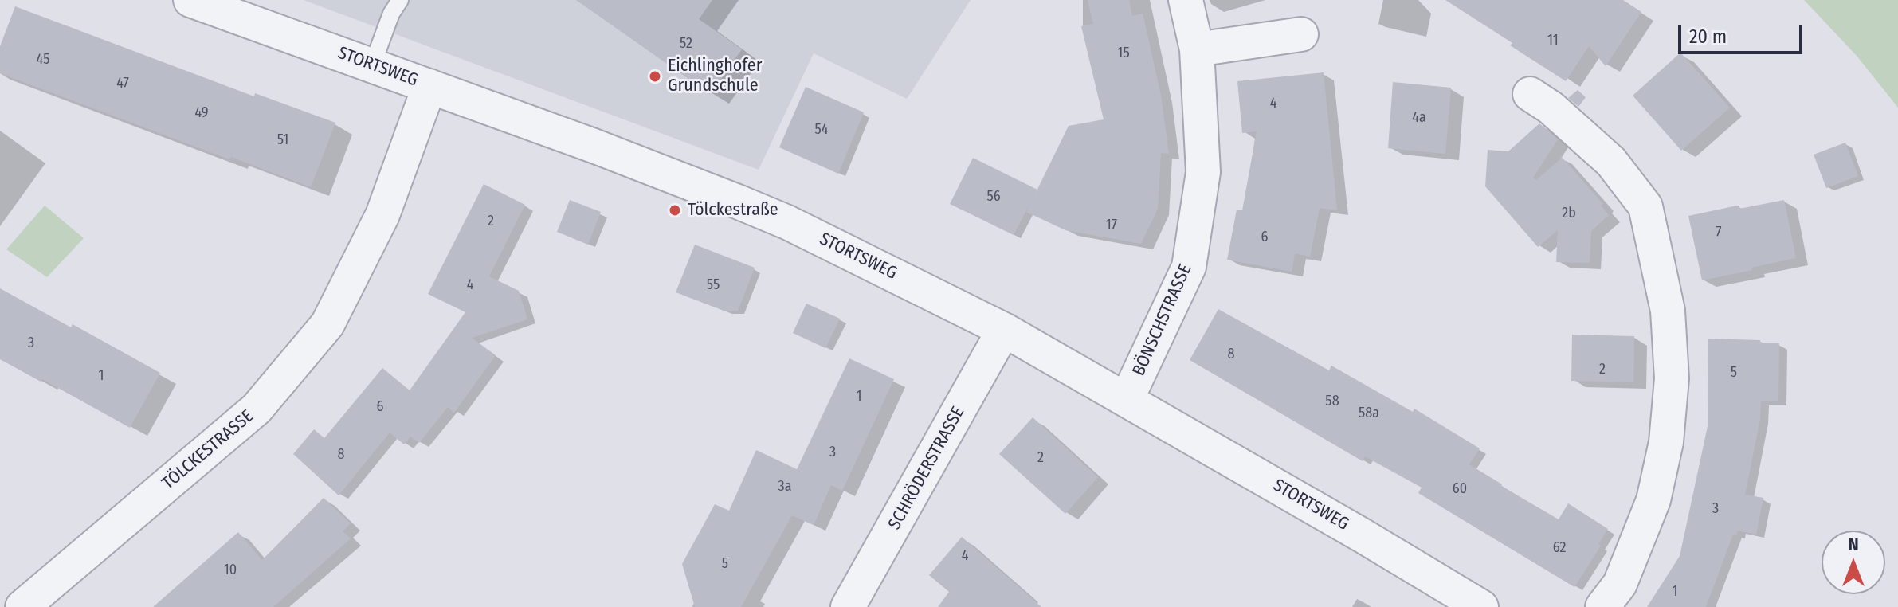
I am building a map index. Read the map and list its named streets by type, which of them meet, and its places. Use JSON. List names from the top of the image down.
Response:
{
  "streets": {
    "street": [
      "STORTSWEG",
      "BÖNSCHSTRASSE",
      "TÖLCKESTRASSE",
      "SCHRÖDERSTRASSE"
    ]
  },
  "crossings": [
    ["STORTSWEG", "BÖNSCHSTRASSE"],
    ["STORTSWEG", "TÖLCKESTRASSE"],
    ["STORTSWEG", "SCHRÖDERSTRASSE"]
  ],
  "places": ["Eichlinghofer Grundschule", "Tölckestraße"],
  "house_numbers": [
    "11",
    "52",
    "15",
    "45",
    "47",
    "4",
    "49",
    "4a",
    "54",
    "51",
    "56",
    "2b",
    "2",
    "17",
    "7",
    "6",
    "4",
    "55",
    "3",
    "8",
    "2",
    "5",
    "1",
    "1",
    "58",
    "6",
    "58a",
    "3",
    "8",
    "2",
    "3a",
    "60",
    "3",
    "62",
    "4",
    "5",
    "10",
    "1"
  ],
  "scale_bar": "20 m",
  "north": "top"
}
